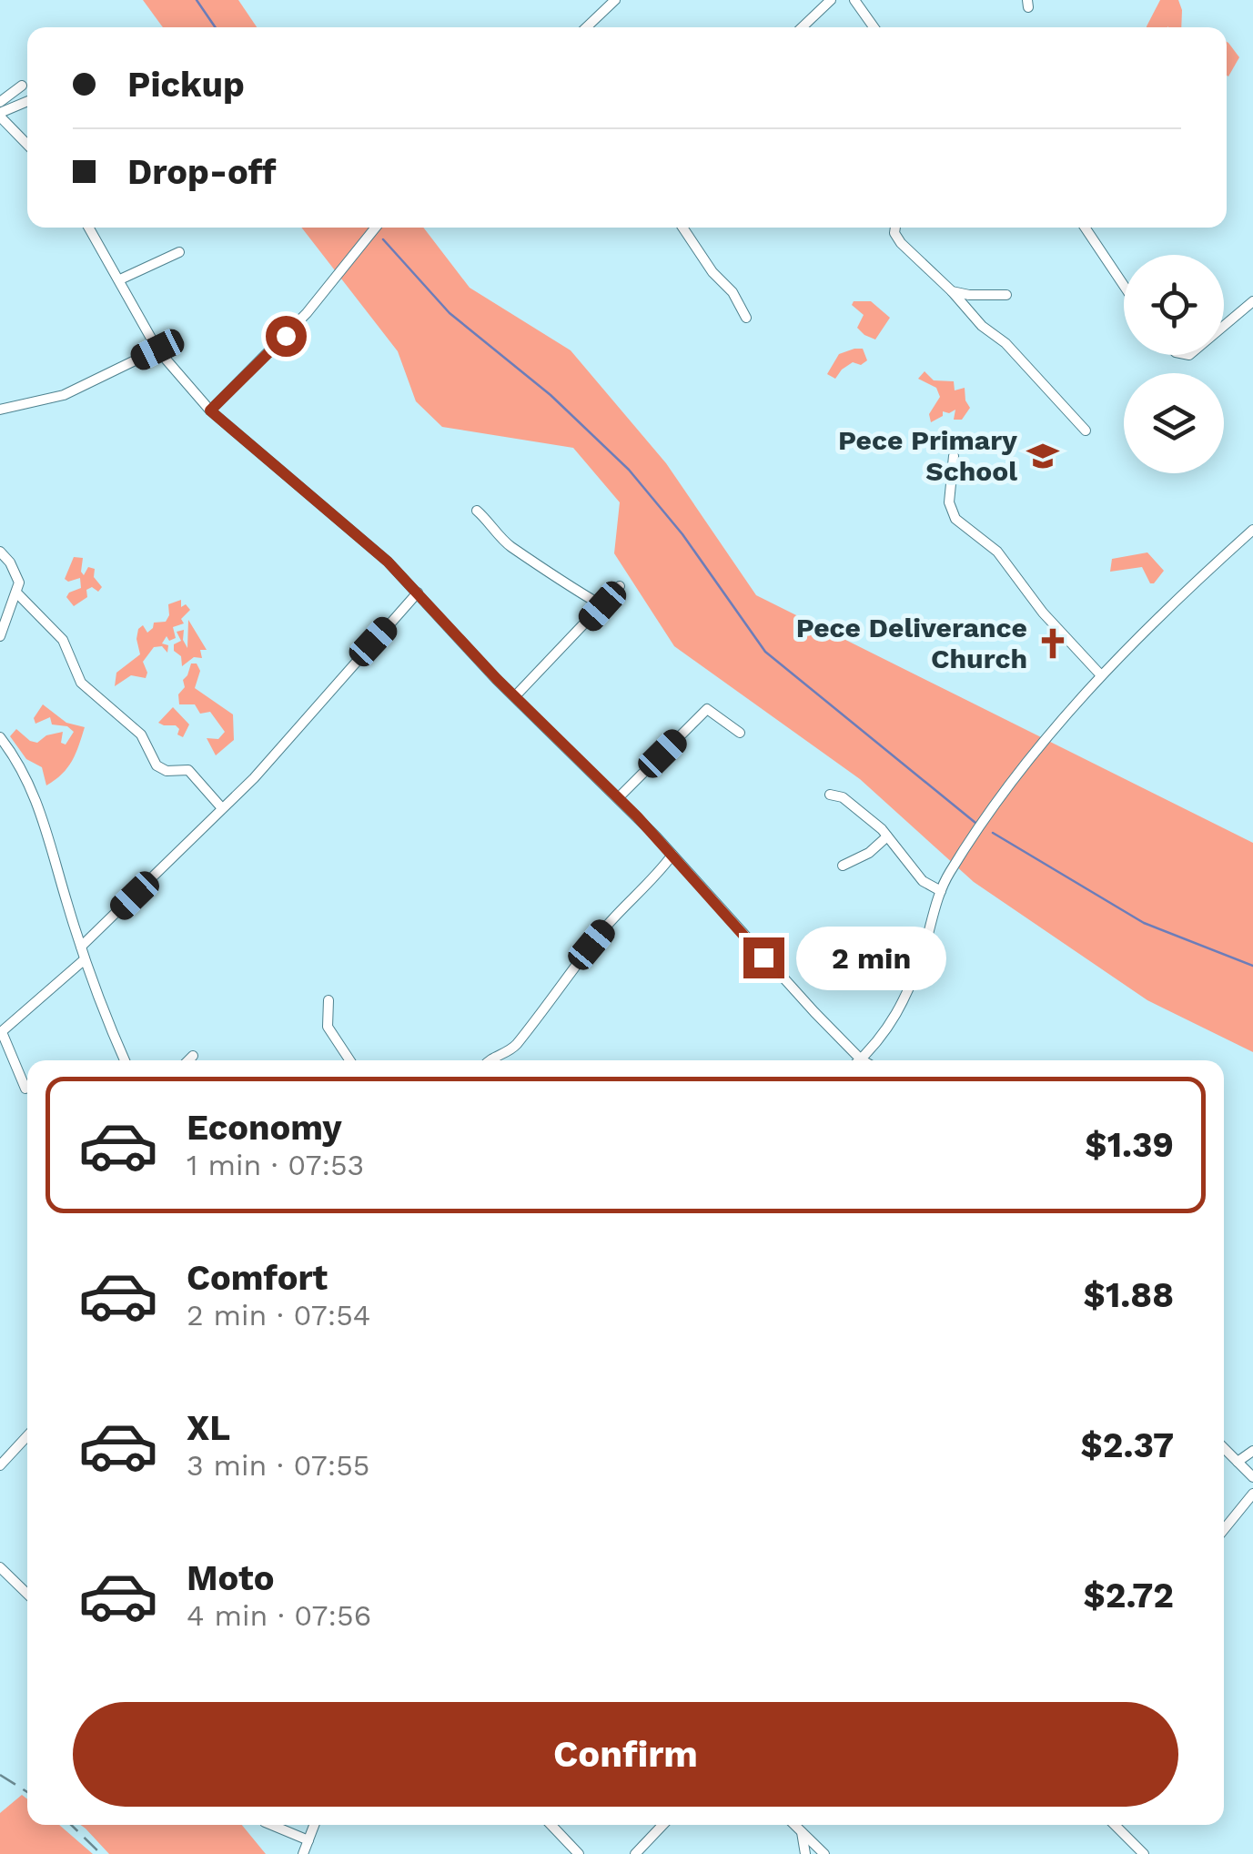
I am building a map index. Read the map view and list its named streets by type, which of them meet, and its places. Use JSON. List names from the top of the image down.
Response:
{
  "places": {
    "school or university": ["Pece Primary School"],
    "church": ["Pece Deliverance Church"]
  },
  "page": {
    "banner": ["Pickup", "Drop-off"],
    "bubble": "2 min",
    "list": [
      {
        "name": "Economy",
        "note": "1 min · 07:53",
        "value": "$1.39"
      },
      {
        "name": "Comfort",
        "note": "2 min · 07:54",
        "value": "$1.88"
      },
      {
        "name": "XL",
        "note": "3 min · 07:55",
        "value": "$2.37"
      },
      {
        "name": "Moto",
        "note": "4 min · 07:56",
        "value": "$2.72"
      }
    ],
    "buttons": "Confirm"
  }
}
